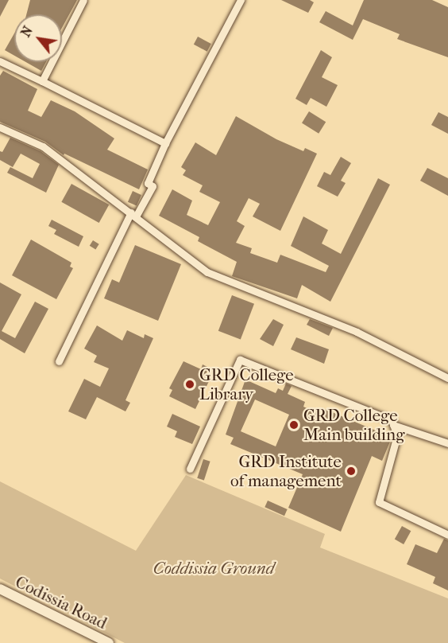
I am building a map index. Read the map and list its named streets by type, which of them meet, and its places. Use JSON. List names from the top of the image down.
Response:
{
  "streets": {
    "street": ["Codissia Road"]
  },
  "parks": ["Coddissia Ground"],
  "places": ["GRD College Library", "GRD College Main building", "GRD Institute of management"],
  "north": "top left"
}
